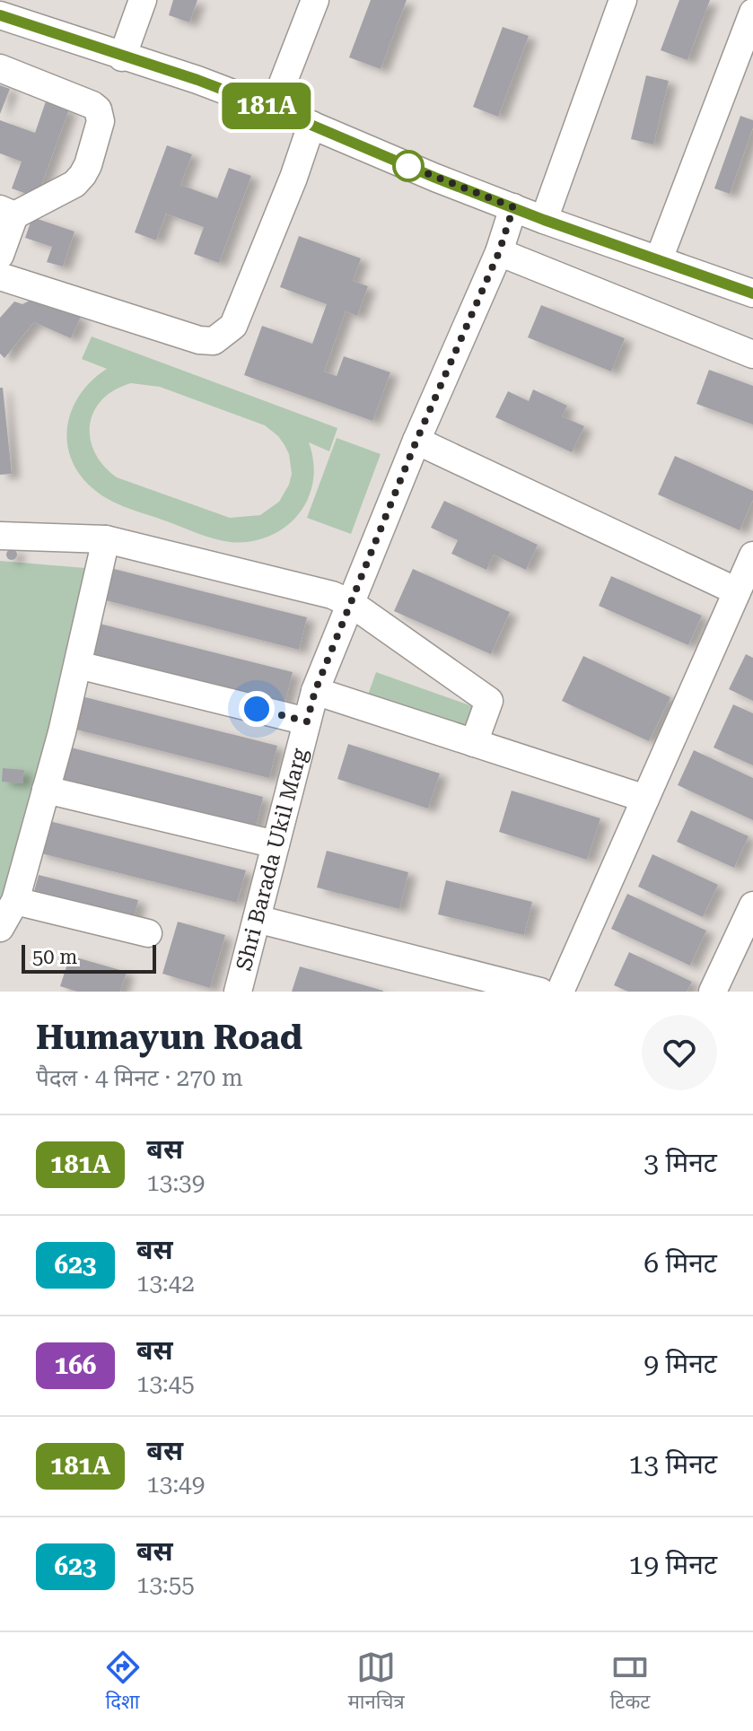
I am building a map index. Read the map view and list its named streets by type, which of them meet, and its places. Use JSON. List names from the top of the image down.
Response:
{
  "streets": {
    "street": ["Shri Barada Ukil Marg"]
  },
  "lines": ["bus line 181A"],
  "scale_bar": "50 m",
  "page": {
    "on_map": "181A",
    "scale": "50 m",
    "heading": ["Humayun Road", "पैदल · 4 मिनट · 270 m"],
    "list": [
      {
        "mark": "181A",
        "name": "बस",
        "note": "13:39",
        "value": "3 मिनट"
      },
      {
        "mark": "623",
        "name": "बस",
        "note": "13:42",
        "value": "6 मिनट"
      },
      {
        "mark": "166",
        "name": "बस",
        "note": "13:45",
        "value": "9 मिनट"
      },
      {
        "mark": "181A",
        "name": "बस",
        "note": "13:49",
        "value": "13 मिनट"
      },
      {
        "mark": "623",
        "name": "बस",
        "note": "13:55",
        "value": "19 मिनट"
      }
    ],
    "tabs": ["दिशा", "मानचित्र", "टिकट"]
  }
}
